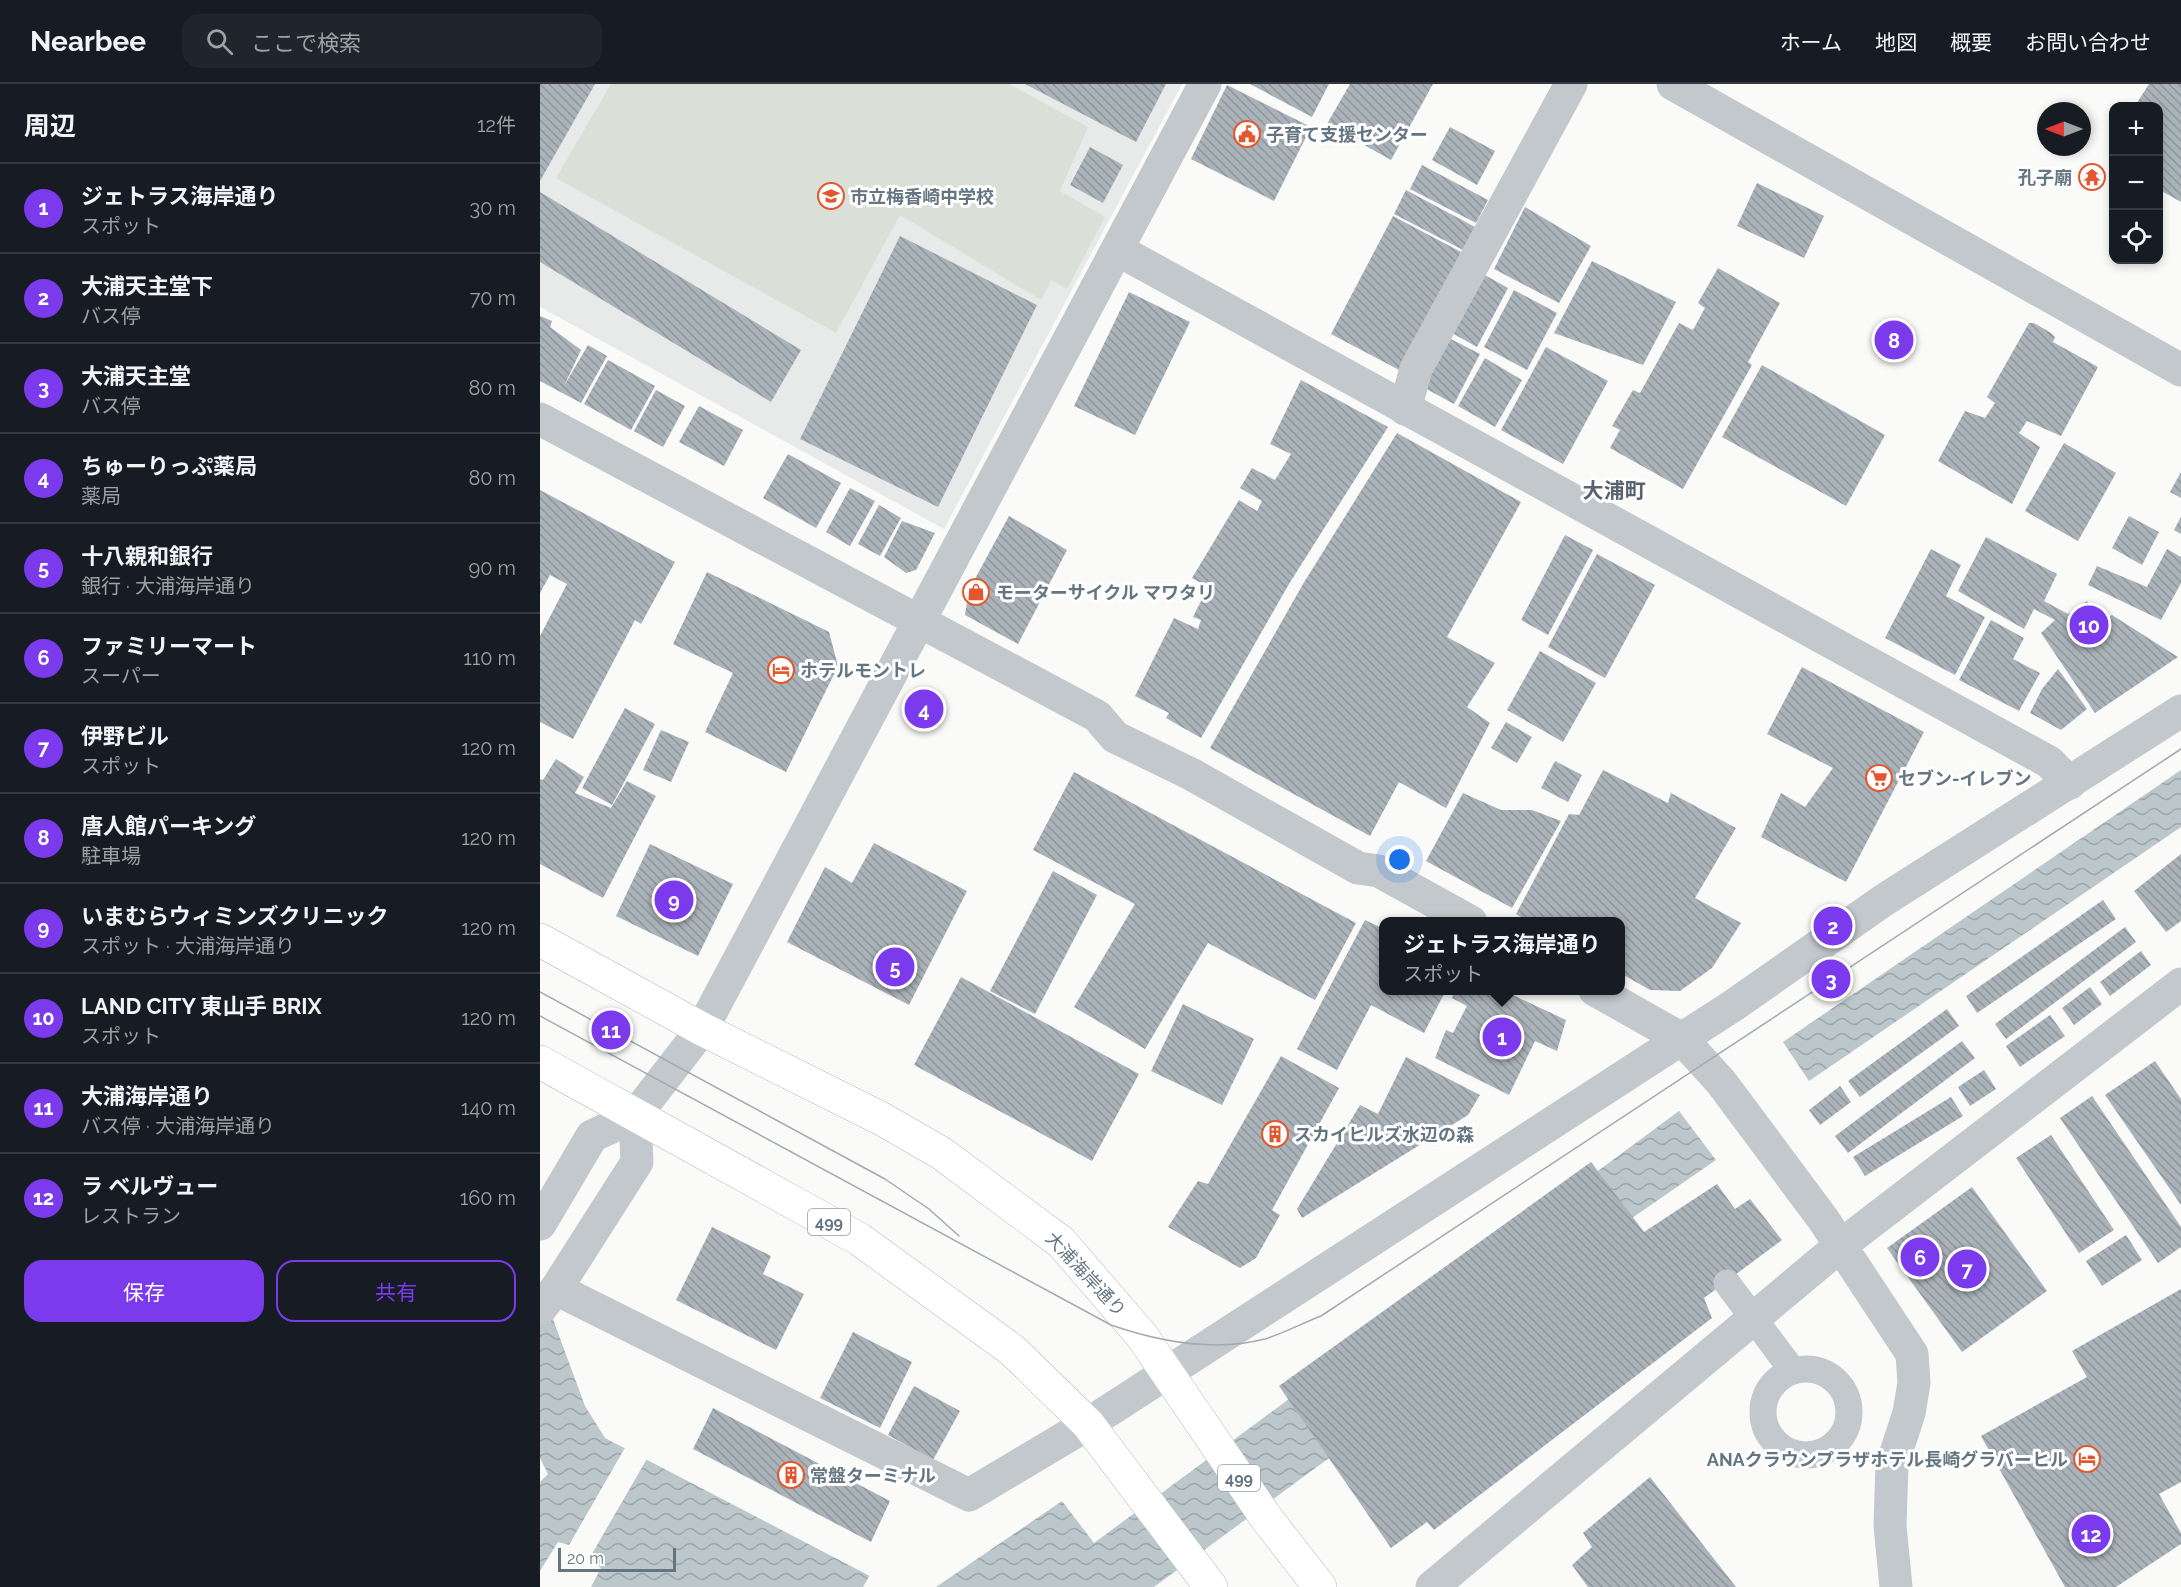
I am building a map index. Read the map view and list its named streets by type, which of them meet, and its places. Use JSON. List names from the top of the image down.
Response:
{
  "streets": {
    "highway": ["499", "大浦海岸通り"]
  },
  "districts": ["大浦町"],
  "places": {
    "public building": ["子育て支援センター"],
    "temple": ["孔子廟"],
    "school or university": ["市立梅香崎中学校"],
    "shop": ["モーターサイクル マワタリ"],
    "hotel": ["ホテルモントレ", "ANAクラウンプラザホテル長崎グラバーヒル"],
    "supermarket": ["セブン-イレブン"],
    "building": ["スカイヒルズ水辺の森", "常盤ターミナル"]
  },
  "scale_bar": "20 m",
  "north": "left",
  "page": {
    "header": "Nearbee",
    "search": "ここで検索",
    "nav": [
      "ホーム",
      "地図",
      "概要",
      "お問い合わせ"
    ],
    "heading": ["周辺", "12件"],
    "map_buttons": ["+", "−"],
    "list": [
      {
        "mark": "1",
        "name": "ジェトラス海岸通り",
        "note": "スポット",
        "value": "30 m"
      },
      {
        "mark": "2",
        "name": "大浦天主堂下",
        "note": "バス停",
        "value": "70 m"
      },
      {
        "mark": "3",
        "name": "大浦天主堂",
        "note": "バス停",
        "value": "80 m"
      },
      {
        "mark": "4",
        "name": "ちゅーりっぷ薬局",
        "note": "薬局",
        "value": "80 m"
      },
      {
        "mark": "5",
        "name": "十八親和銀行",
        "note": "銀行 · 大浦海岸通り",
        "value": "90 m"
      },
      {
        "mark": "6",
        "name": "ファミリーマート",
        "note": "スーパー",
        "value": "110 m"
      },
      {
        "mark": "7",
        "name": "伊野ビル",
        "note": "スポット",
        "value": "120 m"
      },
      {
        "mark": "8",
        "name": "唐人館パーキング",
        "note": "駐車場",
        "value": "120 m"
      },
      {
        "mark": "9",
        "name": "いまむらウィミンズクリニック",
        "note": "スポット · 大浦海岸通り",
        "value": "120 m"
      },
      {
        "mark": "10",
        "name": "LAND CITY 東山手 BRIX",
        "note": "スポット",
        "value": "120 m"
      },
      {
        "mark": "11",
        "name": "大浦海岸通り",
        "note": "バス停 · 大浦海岸通り",
        "value": "140 m"
      },
      {
        "mark": "12",
        "name": "ラ ベルヴュー",
        "note": "レストラン",
        "value": "160 m"
      }
    ],
    "pins": [
      "8",
      "10",
      "4",
      "9",
      "2",
      "5",
      "3",
      "11",
      "1",
      "6",
      "7",
      "12"
    ],
    "popup": ["ジェトラス海岸通り", "スポット"],
    "buttons": ["保存", "共有"],
    "scale": "20 m"
  }
}
